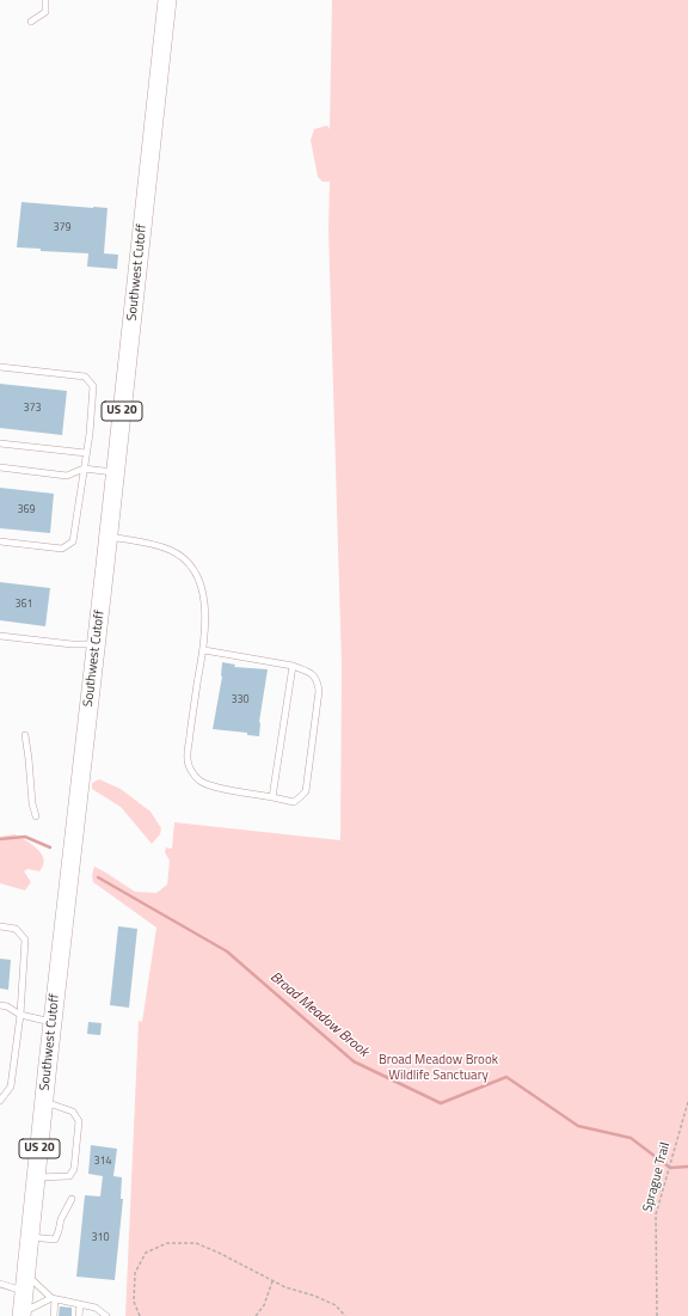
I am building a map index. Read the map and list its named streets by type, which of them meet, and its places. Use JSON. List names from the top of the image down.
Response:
{
  "streets": {
    "main road": ["Southwest Cutoff", "US 20"],
    "path": ["Sprague Trail"]
  },
  "water": ["Broad Meadow Brook"],
  "parks": ["Broad Meadow Brook Wildlife Sanctuary"],
  "house_numbers": [
    "379",
    "373",
    "369",
    "361",
    "330",
    "314",
    "310"
  ]
}
